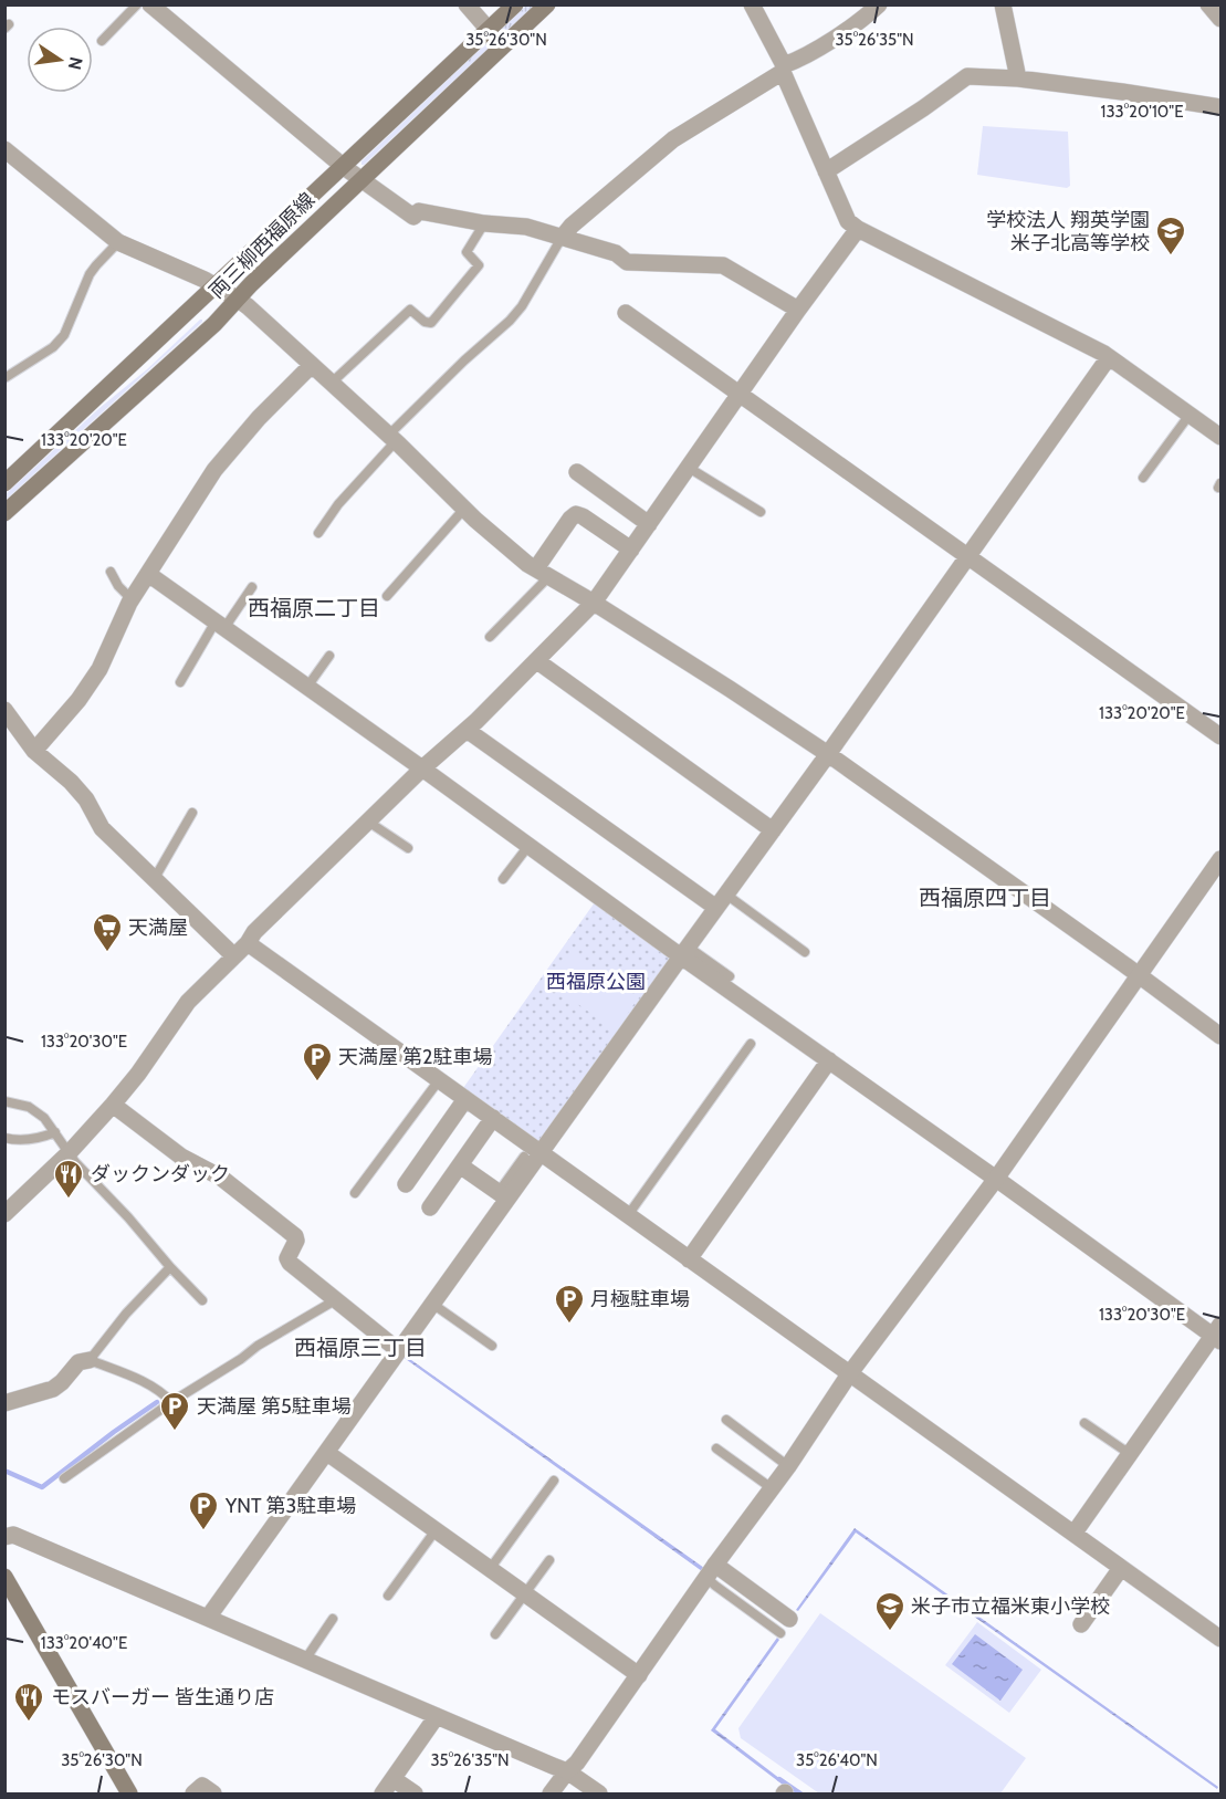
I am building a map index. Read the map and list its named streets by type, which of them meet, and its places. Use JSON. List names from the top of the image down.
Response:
{
  "streets": {
    "main road": ["両三柳西福原線"]
  },
  "districts": ["西福原二丁目", "西福原四丁目", "西福原三丁目"],
  "parks": ["西福原公園"],
  "places": {
    "school or university": ["学校法人 翔英学園 米子北高等学校", "米子市立福米東小学校"],
    "supermarket": ["天満屋"],
    "parking": [
      "天満屋 第2駐車場",
      "月極駐車場",
      "天満屋 第5駐車場",
      "YNT 第3駐車場"
    ],
    "restaurant": ["ダックンダック", "モスバーガー 皆生通り店"]
  },
  "north": "right",
  "coordinates": [
    "35°26'30\"N",
    "35°26'35\"N",
    "133°20'10\"E",
    "133°20'20\"E",
    "133°20'30\"E",
    "133°20'40\"E",
    "35°26'40\"N"
  ]
}
